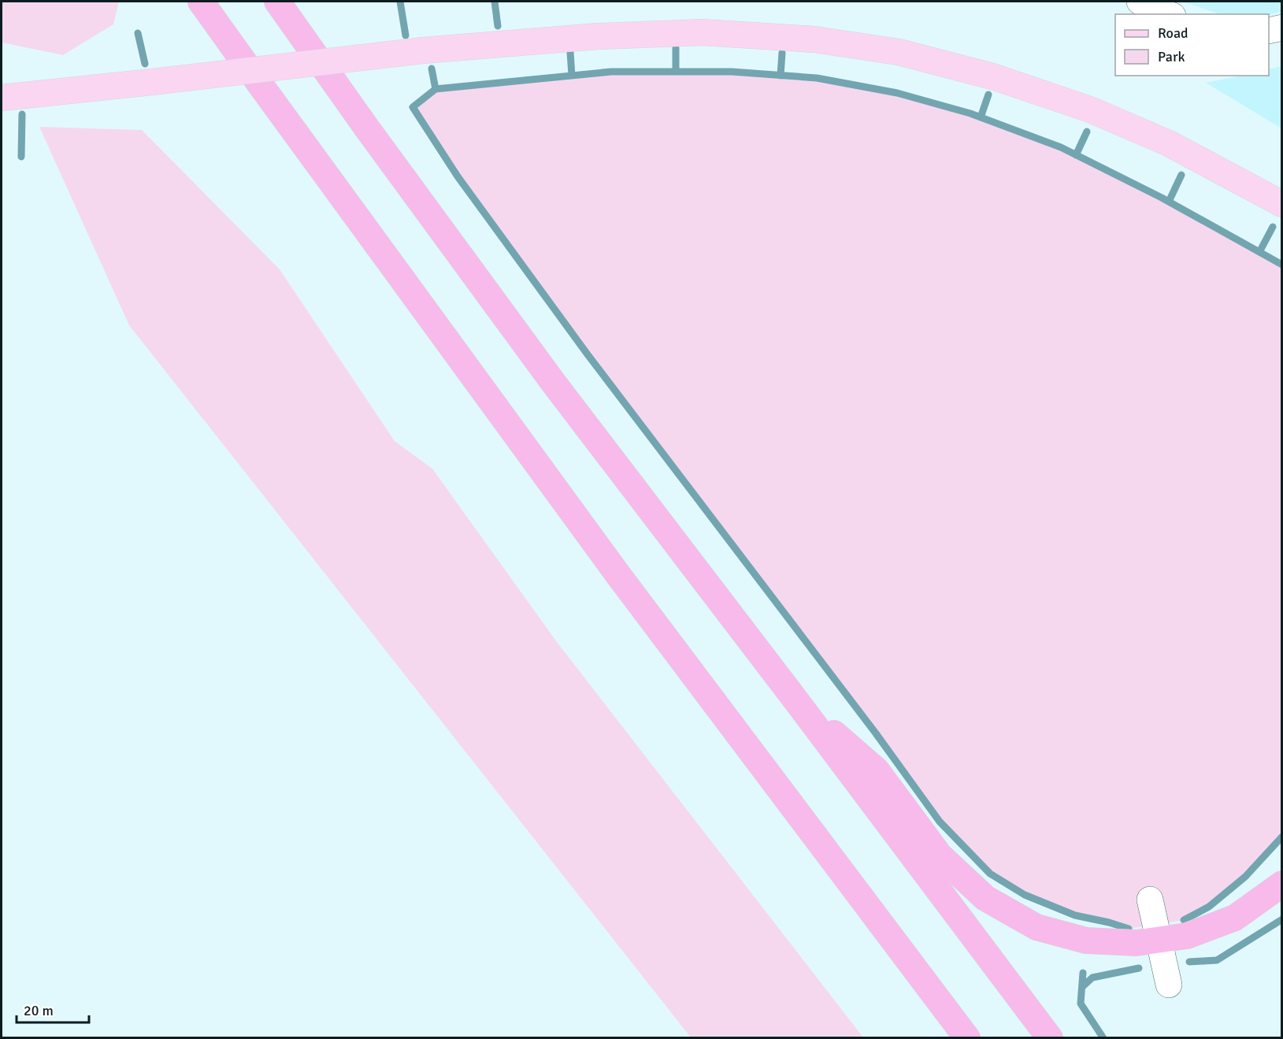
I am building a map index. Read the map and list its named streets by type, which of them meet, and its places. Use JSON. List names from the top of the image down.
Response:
{
  "legend": ["Road", "Park"],
  "scale_bar": "20 m"
}
